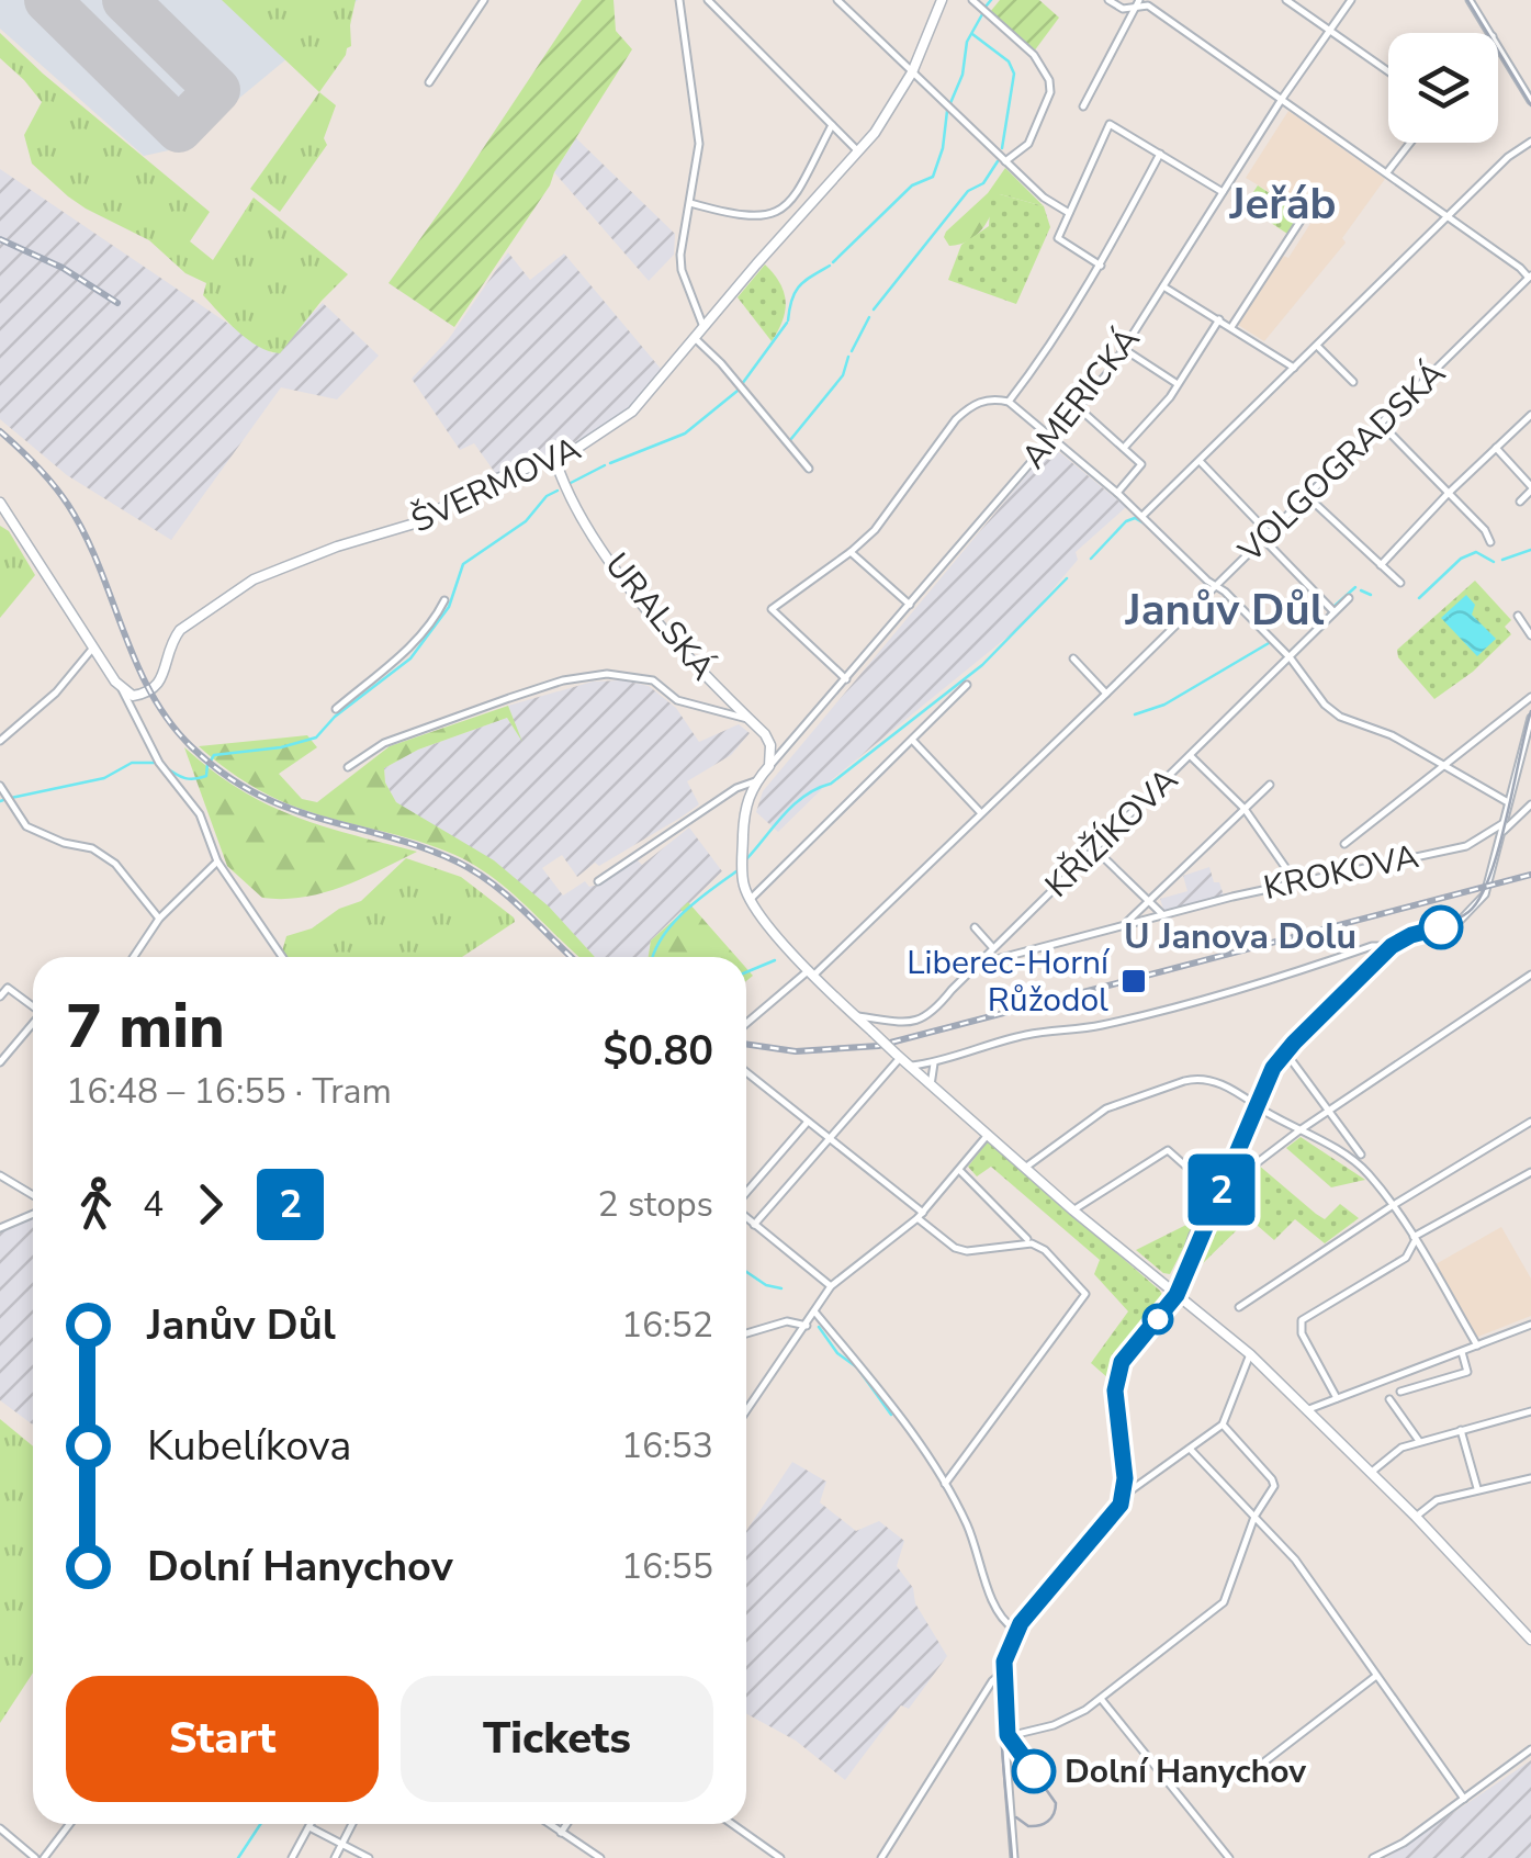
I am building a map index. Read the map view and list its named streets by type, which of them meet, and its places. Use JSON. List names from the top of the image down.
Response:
{
  "streets": {
    "street": [
      "AMERICKÁ",
      "VOLGOGRADSKÁ",
      "ŠVERMOVA",
      "URALSKÁ",
      "KŘIŽÍKOVA",
      "KROKOVA"
    ]
  },
  "crossings": [
    ["AMERICKÁ", "URALSKÁ"],
    ["ŠVERMOVA", "URALSKÁ"],
    ["KŘIŽÍKOVA", "KROKOVA"]
  ],
  "districts": ["Jeřáb", "Janův Důl", "U Janova Dolu"],
  "places": {
    "transit": ["Liberec-Horní Růžodol"],
    "other": ["Dolní Hanychov"]
  },
  "lines": ["tram line 2"],
  "page": {
    "on_map": "2",
    "heading": ["7 min", "16:48 – 16:55 · Tram", "$0.80"],
    "legs": ["4", "2", "2 stops"],
    "list": [
      {
        "name": "Janův Důl",
        "value": "16:52"
      },
      {
        "name": "Kubelíkova",
        "value": "16:53"
      },
      {
        "name": "Dolní Hanychov",
        "value": "16:55"
      }
    ],
    "buttons": ["Start", "Tickets"]
  }
}
